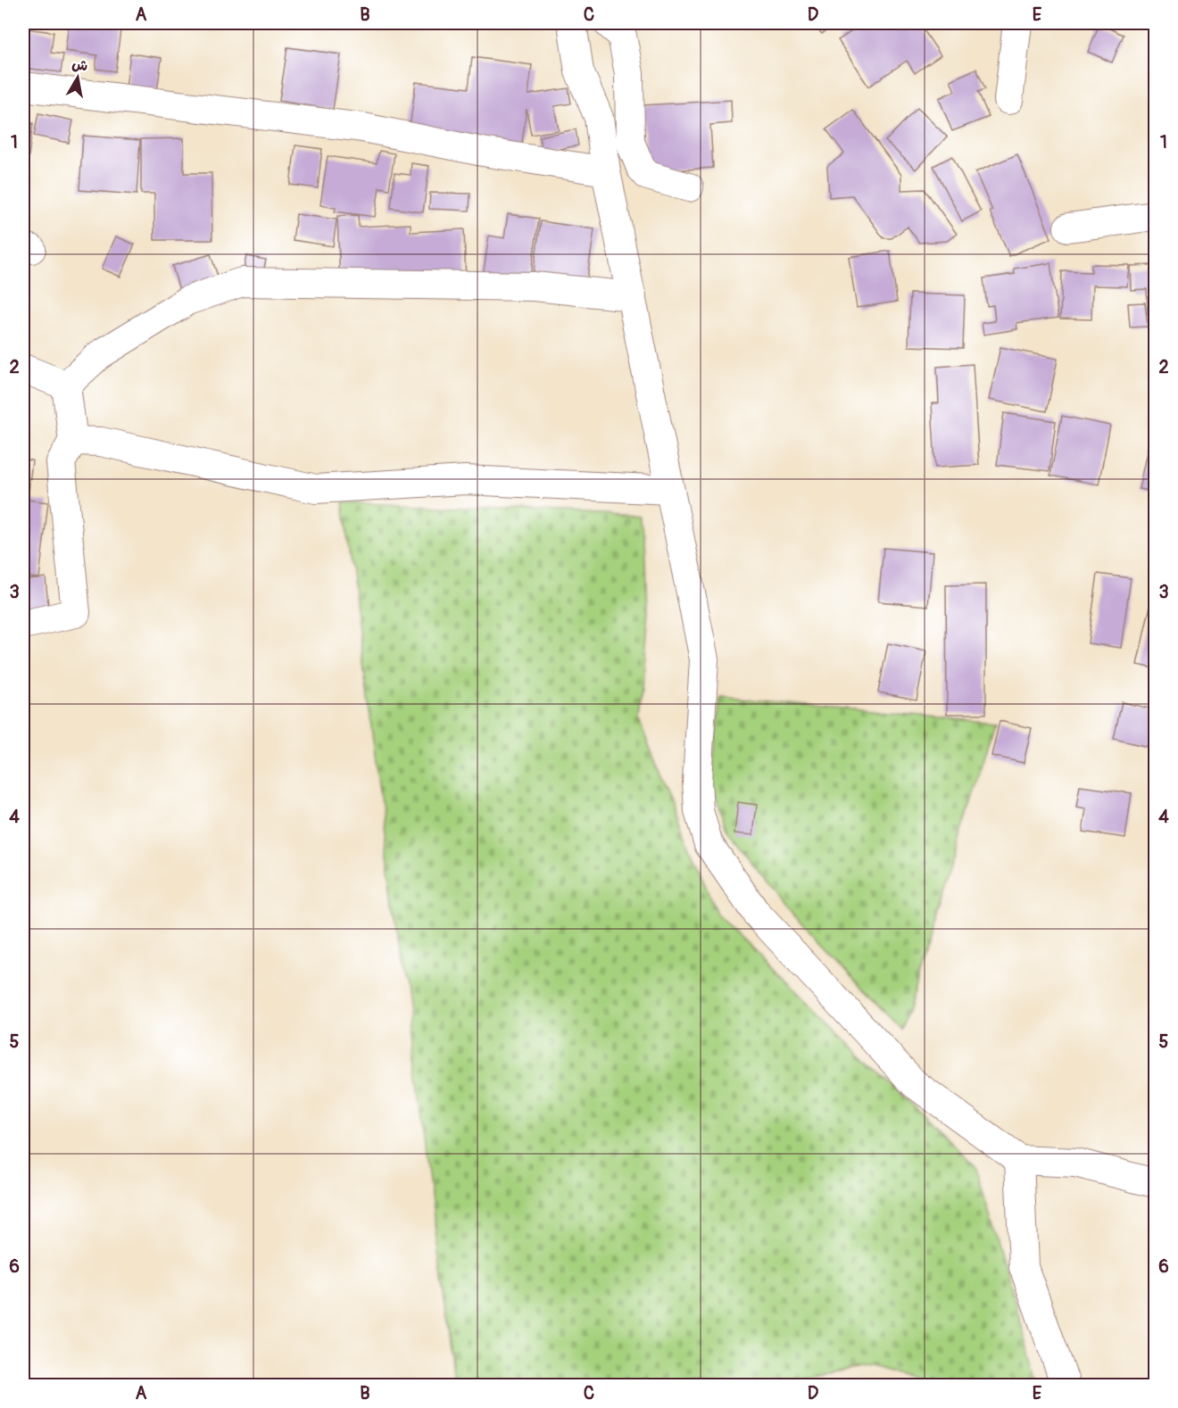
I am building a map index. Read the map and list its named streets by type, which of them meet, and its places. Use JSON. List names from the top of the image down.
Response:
{
  "north": "top",
  "grid": {
    "columns": [
      "A",
      "B",
      "C",
      "D",
      "E"
    ],
    "rows": [
      "1",
      "2",
      "3",
      "4",
      "5",
      "6"
    ]
  }
}
